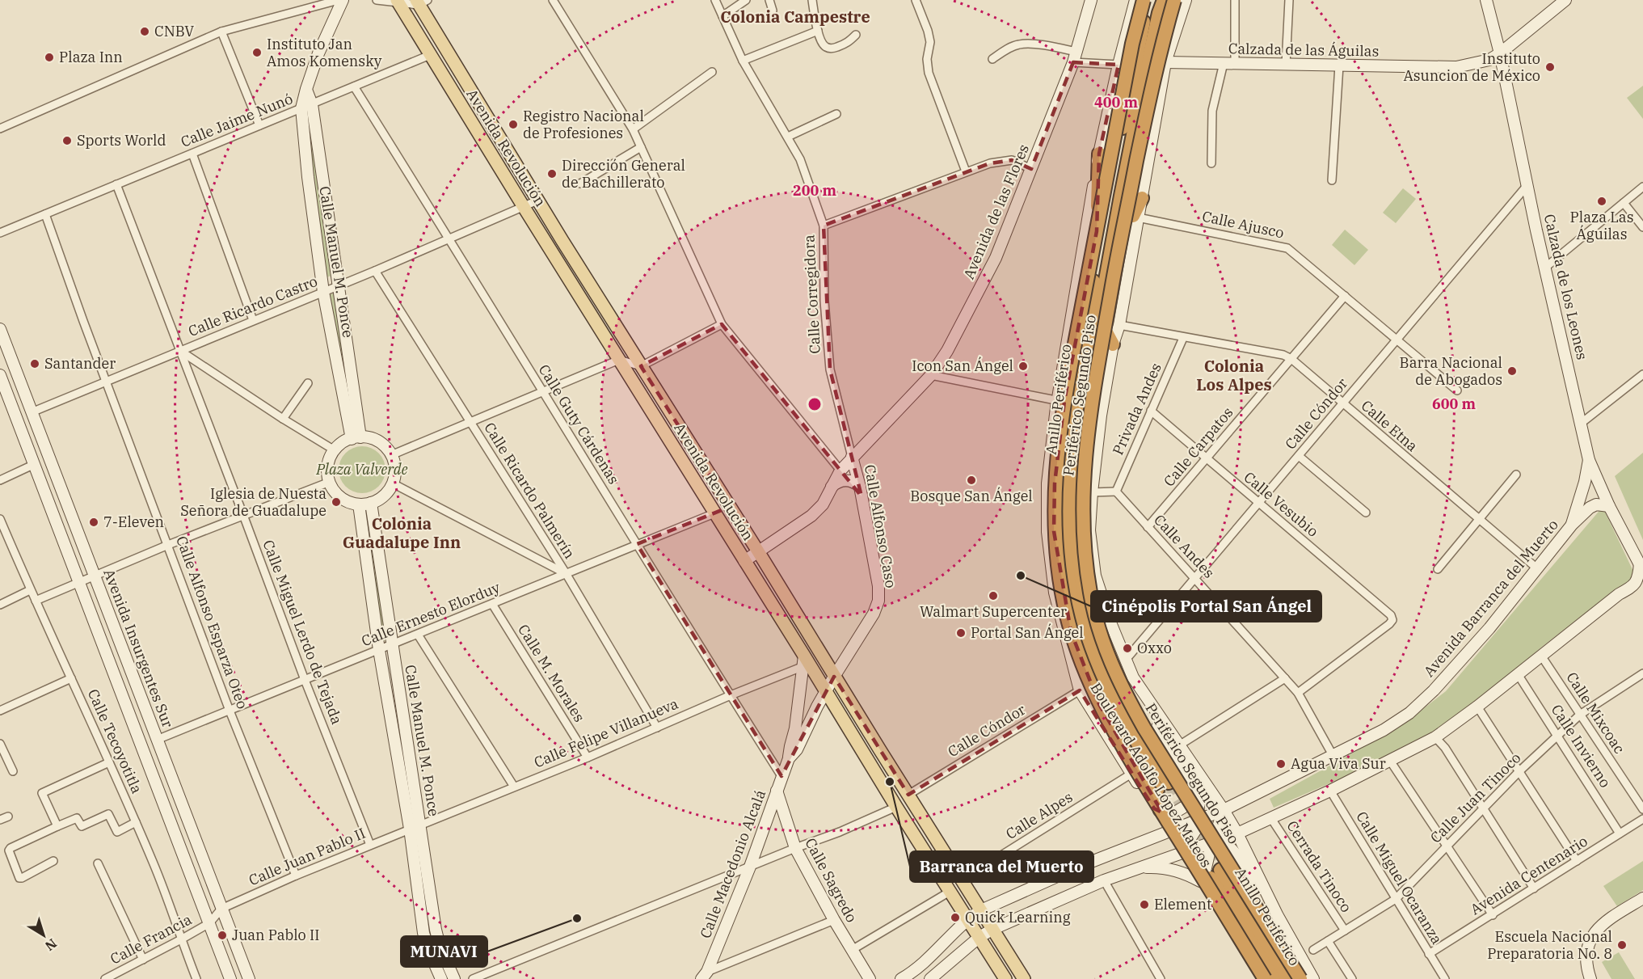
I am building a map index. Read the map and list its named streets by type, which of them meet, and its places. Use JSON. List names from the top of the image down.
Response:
{
  "streets": {
    "highway": ["Periférico Segundo Piso", "Anillo Periférico"],
    "main road": [
      "Calzada de las Águilas",
      "Avenida Revolución",
      "Avenida de las Flores",
      "Calle Manuel M. Ponce",
      "Calzada de los Leones",
      "Calle Alfonso Caso",
      "Avenida Barranca del Muerto",
      "Avenida Insurgentes Sur",
      "Boulevard Adolfo López Mateos",
      "Calle Macedonio Alcalá",
      "Calle Sagredo"
    ],
    "street": [
      "Calle Jaime Nunó",
      "Calle Ajusco",
      "Calle Corregidora",
      "Calle Ricardo Castro",
      "Privada Andes",
      "Calle Cóndor",
      "Calle Guty Cárdenas",
      "Calle Etna",
      "Calle Carpatos",
      "Calle Ricardo Palmerín",
      "Calle Vesubio",
      "Calle Andes",
      "Calle Ernesto Elorduy",
      "Calle Alfonso Esparza Oteo",
      "Calle Miguel Lerdo de Tejada",
      "Calle M. Morales",
      "Calle Mixcoac",
      "Calle Felipe Villanueva",
      "Calle Tecoyotitla",
      "Calle Invierno",
      "Calle Juan Tinoco",
      "Calle Alpes",
      "Calle Juan Pablo II",
      "Cerrada Tinoco",
      "Avenida Centenario",
      "Calle Miguel Ocaranza",
      "Calle Francia"
    ]
  },
  "crossings": [
    ["Calzada de las Águilas", "Calzada de los Leones"],
    ["Calle Jaime Nunó", "Avenida Revolución"],
    ["Calle Jaime Nunó", "Calle Manuel M. Ponce"],
    ["Calle Jaime Nunó", "Calle Guty Cárdenas"],
    ["Calle Jaime Nunó", "Calle Alfonso Esparza Oteo"],
    ["Calle Jaime Nunó", "Calle Miguel Lerdo de Tejada"],
    ["Avenida Revolución", "Calle Ricardo Castro"],
    ["Avenida Revolución", "Calle Cóndor"],
    ["Avenida Revolución", "Calle Alfonso Caso"],
    ["Avenida Revolución", "Calle Ernesto Elorduy"],
    ["Avenida Revolución", "Calle Felipe Villanueva"],
    ["Avenida Revolución", "Calle Alpes"],
    ["Avenida Revolución", "Calle Macedonio Alcalá"],
    ["Avenida de las Flores", "Calle Corregidora"],
    ["Avenida de las Flores", "Calle Alfonso Caso"],
    ["Calle Ajusco", "Calle Cóndor"],
    ["Calle Ajusco", "Calle Carpatos"],
    ["Calle Manuel M. Ponce", "Calle Ricardo Castro"],
    ["Calle Manuel M. Ponce", "Calle Ernesto Elorduy"],
    ["Calle Manuel M. Ponce", "Calle Felipe Villanueva"],
    ["Calle Manuel M. Ponce", "Calle Juan Pablo II"],
    ["Calzada de los Leones", "Calle Cóndor"],
    ["Calzada de los Leones", "Avenida Barranca del Muerto"],
    ["Calle Corregidora", "Calle Alfonso Caso"],
    ["Calle Ricardo Castro", "Calle Guty Cárdenas"],
    ["Calle Ricardo Castro", "Calle Ricardo Palmerín"],
    ["Calle Ricardo Castro", "Calle Alfonso Esparza Oteo"],
    ["Calle Ricardo Castro", "Calle Miguel Lerdo de Tejada"],
    ["Calle Ricardo Castro", "Avenida Insurgentes Sur"],
    ["Anillo Periférico", "Boulevard Adolfo López Mateos"],
    ["Privada Andes", "Calle Etna"],
    ["Privada Andes", "Calle Vesubio"],
    ["Privada Andes", "Calle Andes"],
    ["Calle Cóndor", "Calle Etna"],
    ["Calle Cóndor", "Calle Vesubio"],
    ["Calle Cóndor", "Calle Andes"],
    ["Calle Cóndor", "Boulevard Adolfo López Mateos"],
    ["Calle Guty Cárdenas", "Calle Ernesto Elorduy"],
    ["Calle Guty Cárdenas", "Calle Felipe Villanueva"],
    ["Calle Guty Cárdenas", "Calle Macedonio Alcalá"],
    ["Calle Etna", "Calle Carpatos"],
    ["Calle Etna", "Avenida Barranca del Muerto"],
    ["Calle Carpatos", "Calle Vesubio"],
    ["Calle Carpatos", "Calle Andes"],
    ["Calle Ricardo Palmerín", "Calle Ernesto Elorduy"],
    ["Calle Ricardo Palmerín", "Calle Felipe Villanueva"],
    ["Calle Vesubio", "Calle Andes"],
    ["Calle Alfonso Caso", "Calle Macedonio Alcalá"],
    ["Calle Andes", "Avenida Barranca del Muerto"],
    ["Calle Ernesto Elorduy", "Calle Alfonso Esparza Oteo"],
    ["Calle Ernesto Elorduy", "Calle Miguel Lerdo de Tejada"],
    ["Calle Ernesto Elorduy", "Avenida Insurgentes Sur"],
    ["Calle Ernesto Elorduy", "Calle M. Morales"],
    ["Calle Alfonso Esparza Oteo", "Calle Juan Pablo II"],
    ["Calle Miguel Lerdo de Tejada", "Calle Juan Pablo II"],
    ["Avenida Insurgentes Sur", "Calle Juan Pablo II"],
    ["Calle M. Morales", "Calle Felipe Villanueva"],
    ["Calle Mixcoac", "Calle Juan Tinoco"],
    ["Calle Felipe Villanueva", "Calle Juan Pablo II"],
    ["Calle Felipe Villanueva", "Calle Macedonio Alcalá"],
    ["Calle Tecoyotitla", "Calle Francia"],
    ["Calle Invierno", "Calle Juan Tinoco"],
    ["Calle Invierno", "Avenida Centenario"],
    ["Boulevard Adolfo López Mateos", "Calle Alpes"],
    ["Calle Juan Tinoco", "Cerrada Tinoco"],
    ["Calle Juan Tinoco", "Calle Miguel Ocaranza"],
    ["Calle Juan Pablo II", "Calle Francia"],
    ["Calle Macedonio Alcalá", "Calle Sagredo"],
    ["Avenida Centenario", "Calle Miguel Ocaranza"]
  ],
  "districts": ["Colonia Campestre", "Colonia Los Alpes", "Colonia Guadalupe Inn"],
  "parks": ["Plaza Valverde"],
  "places": [
    "CNBV",
    "Instituto Jan Amos Komensky",
    "Plaza Inn",
    "Instituto Asuncion de México",
    "Registro Nacional de Profesiones",
    "Sports World",
    "Dirección General de Bachillerato",
    "Plaza Las Águilas",
    "Santander",
    "Icon San Ángel",
    "Barra Nacional de Abogados",
    "Bosque San Ángel",
    "Iglesia de Nuesta Señora de Guadalupe",
    "7-Eleven",
    "Cinépolis Portal San Ángel",
    "Walmart Supercenter",
    "Portal San Ángel",
    "Oxxo",
    "Agua Viva Sur",
    "Barranca del Muerto",
    "Element",
    "Quick Learning",
    "MUNAVI",
    "Juan Pablo II",
    "Escuela Nacional Preparatoria No. 8"
  ],
  "north": "bottom right",
  "rings": ["400 m", "200 m", "600 m"]
}
